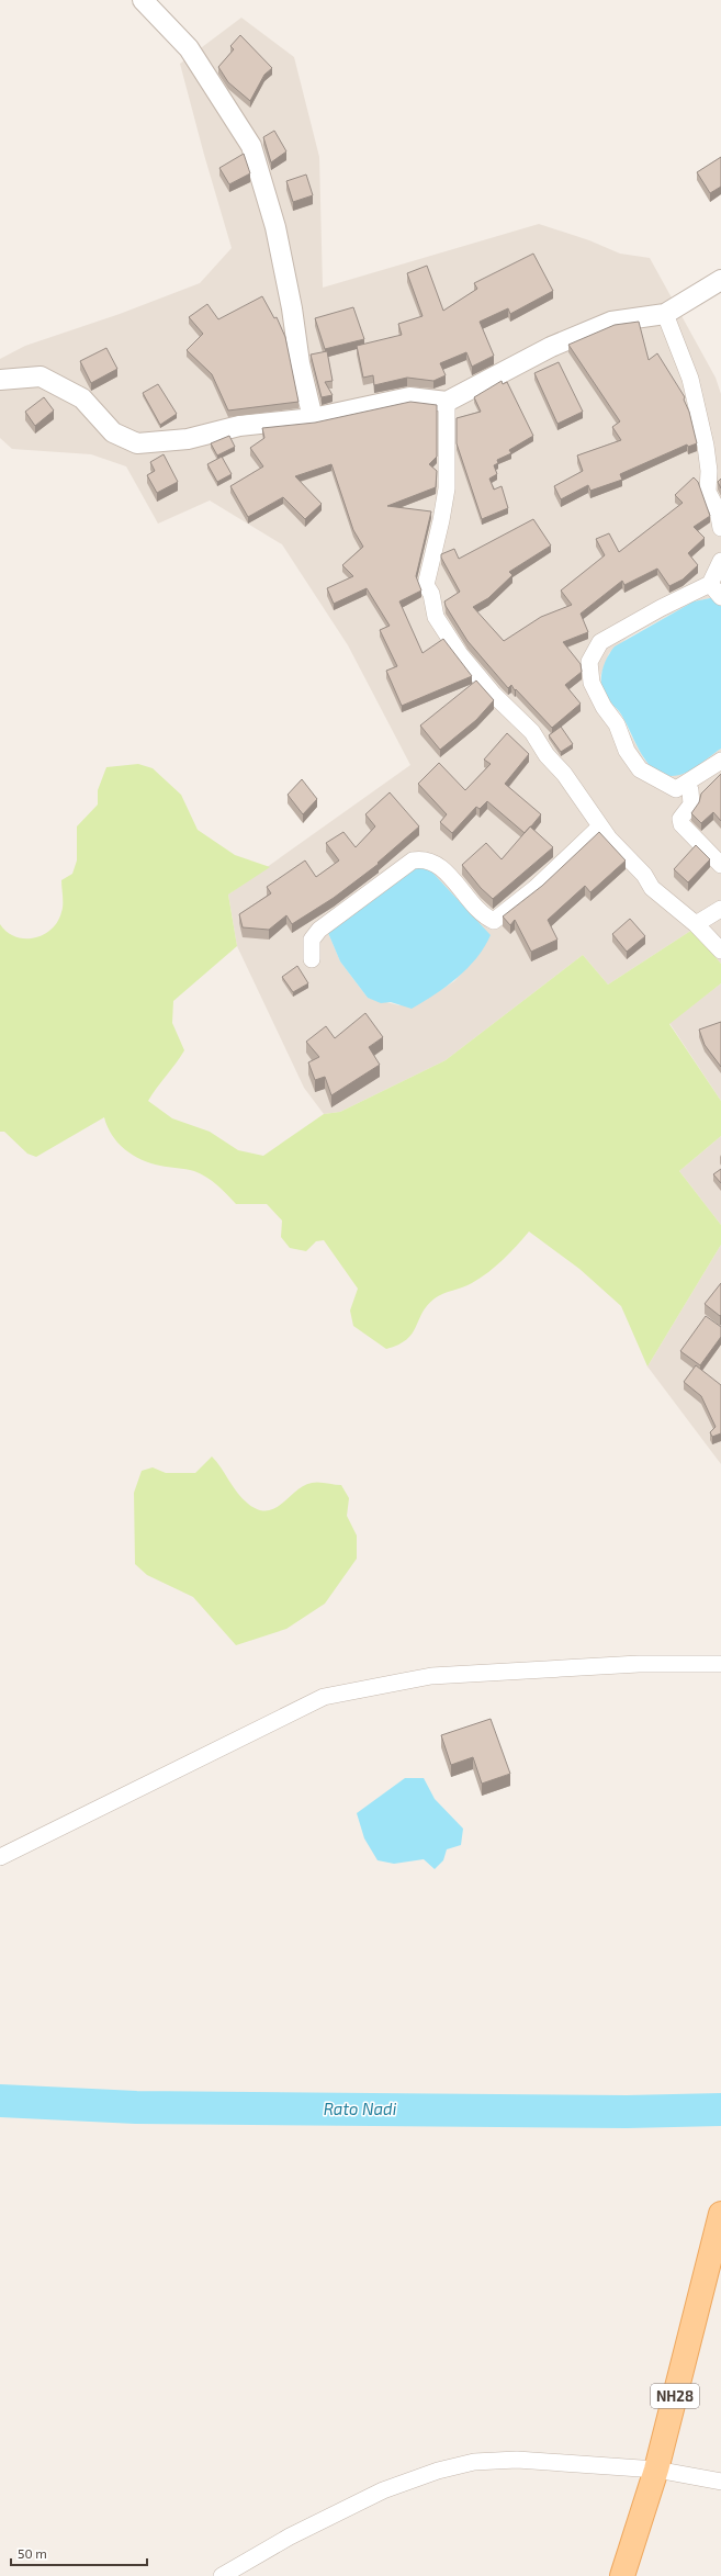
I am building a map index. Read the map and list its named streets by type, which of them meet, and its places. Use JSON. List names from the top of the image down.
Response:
{
  "streets": {
    "main road": ["NH28"]
  },
  "water": ["Rato Nadi"],
  "scale_bar": "50 m"
}
